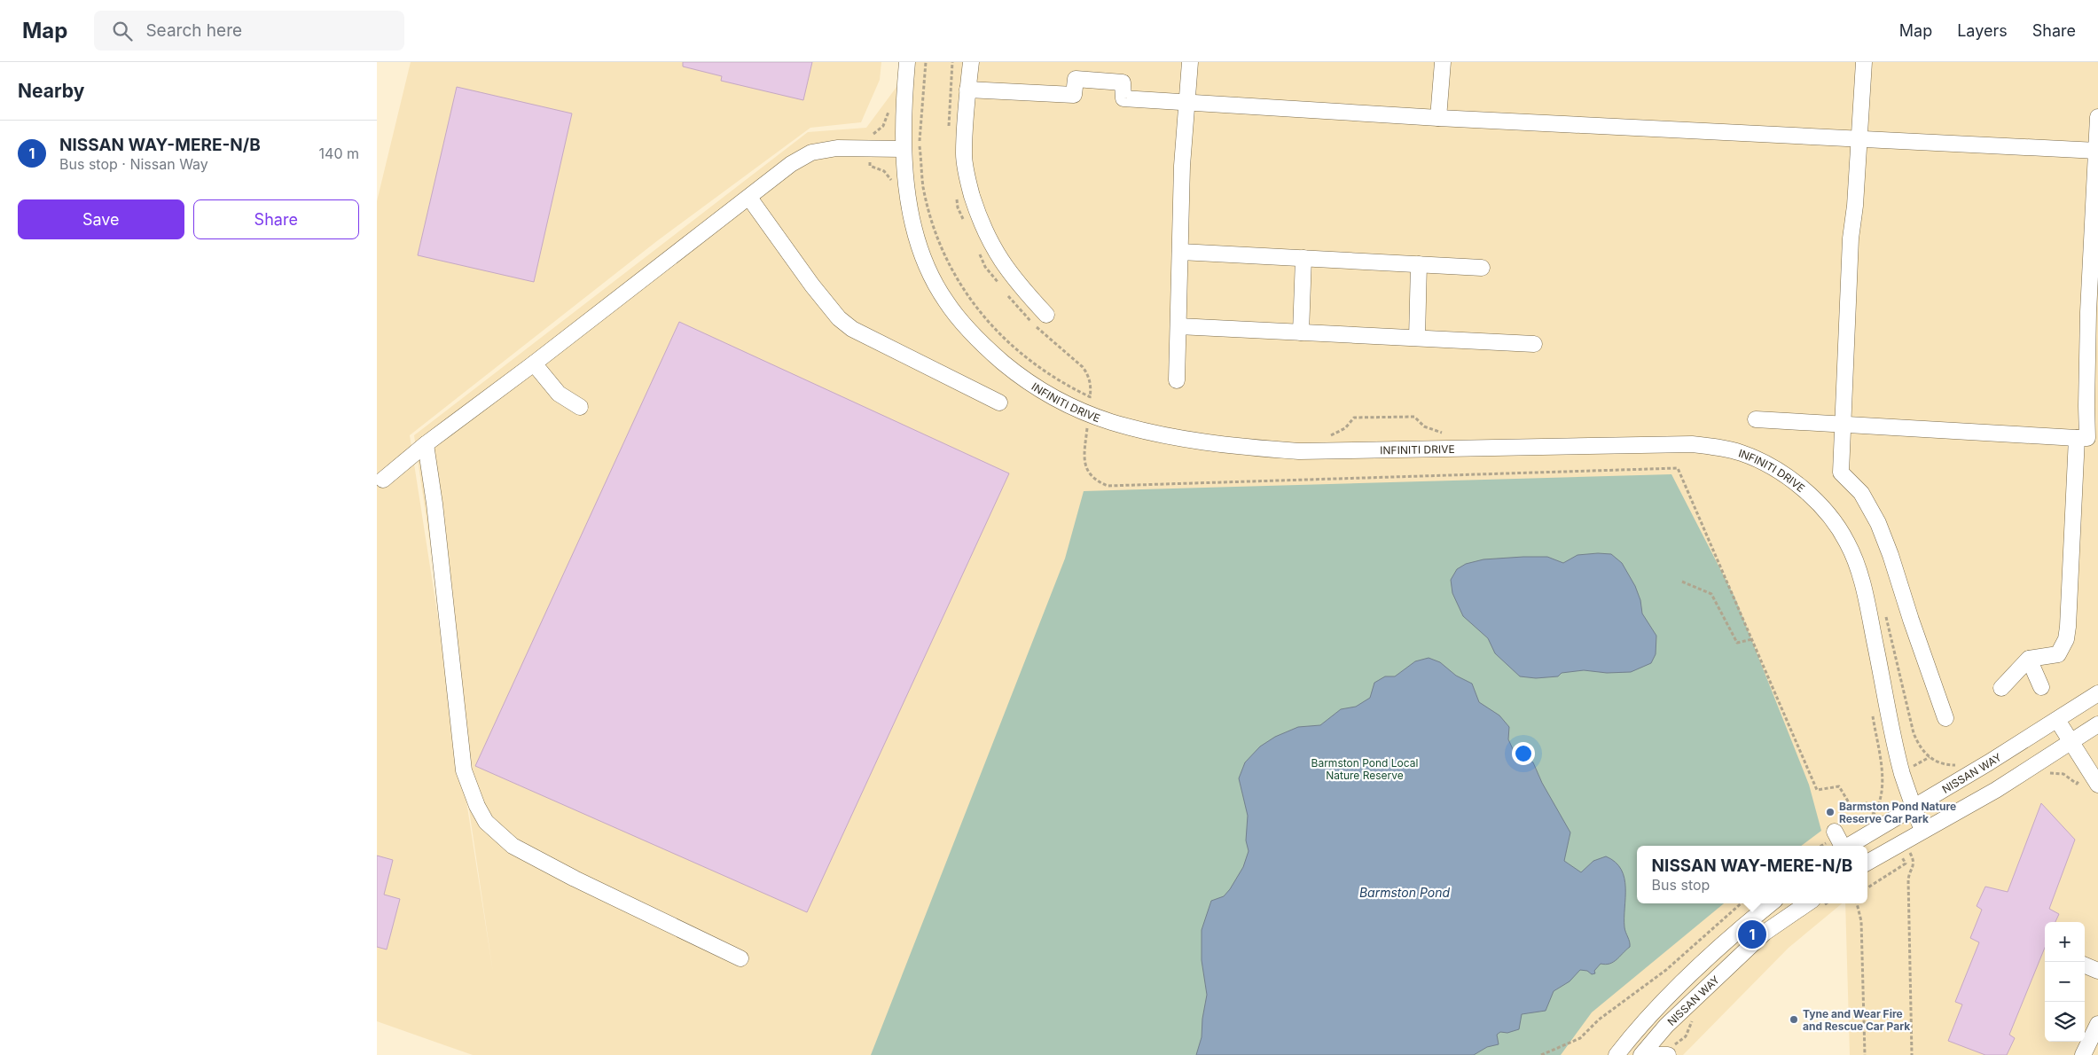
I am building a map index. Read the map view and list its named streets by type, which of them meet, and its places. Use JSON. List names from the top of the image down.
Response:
{
  "streets": {
    "street": ["INFINITI DRIVE", "NISSAN WAY"]
  },
  "crossings": [
    ["INFINITI DRIVE", "NISSAN WAY"]
  ],
  "water": ["Barmston Pond"],
  "parks": ["Barmston Pond Local Nature Reserve"],
  "places": ["Barmston Pond Nature Reserve Car Park", "Tyne and Wear Fire and Rescue Car Park"],
  "page": {
    "header": "Map",
    "search": "Search here",
    "nav": ["Map", "Layers", "Share"],
    "heading": "Nearby",
    "list": [
      {
        "mark": "1",
        "name": "NISSAN WAY-MERE-N/B",
        "note": "Bus stop · Nissan Way",
        "value": "140 m"
      }
    ],
    "buttons": ["Save", "Share"],
    "popup": ["NISSAN WAY-MERE-N/B", "Bus stop"],
    "pins": "1",
    "map_buttons": ["+", "−"]
  }
}
